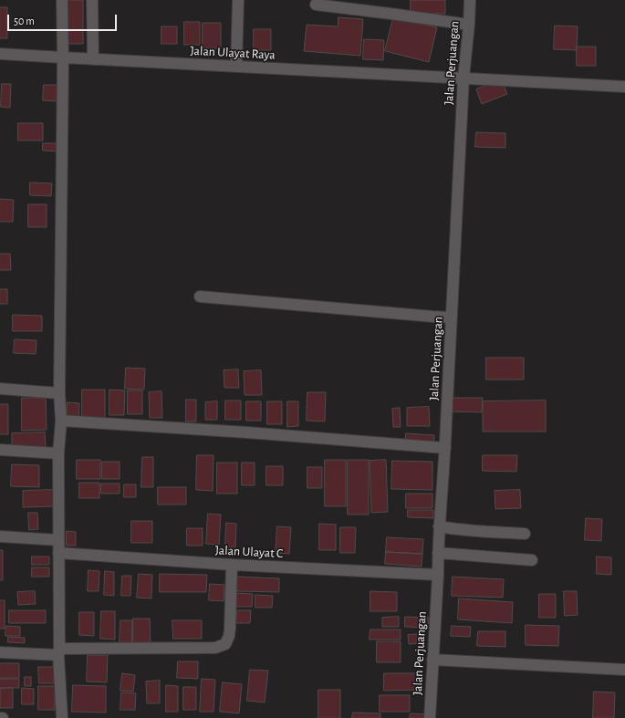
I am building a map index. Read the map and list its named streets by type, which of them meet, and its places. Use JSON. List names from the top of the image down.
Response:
{
  "streets": {
    "street": ["Jalan Ulayat Raya", "Jalan Perjuangan", "Jalan Ulayat C"]
  },
  "crossings": [
    ["Jalan Ulayat Raya", "Jalan Perjuangan"],
    ["Jalan Perjuangan", "Jalan Ulayat C"]
  ],
  "scale_bar": "50 m"
}
